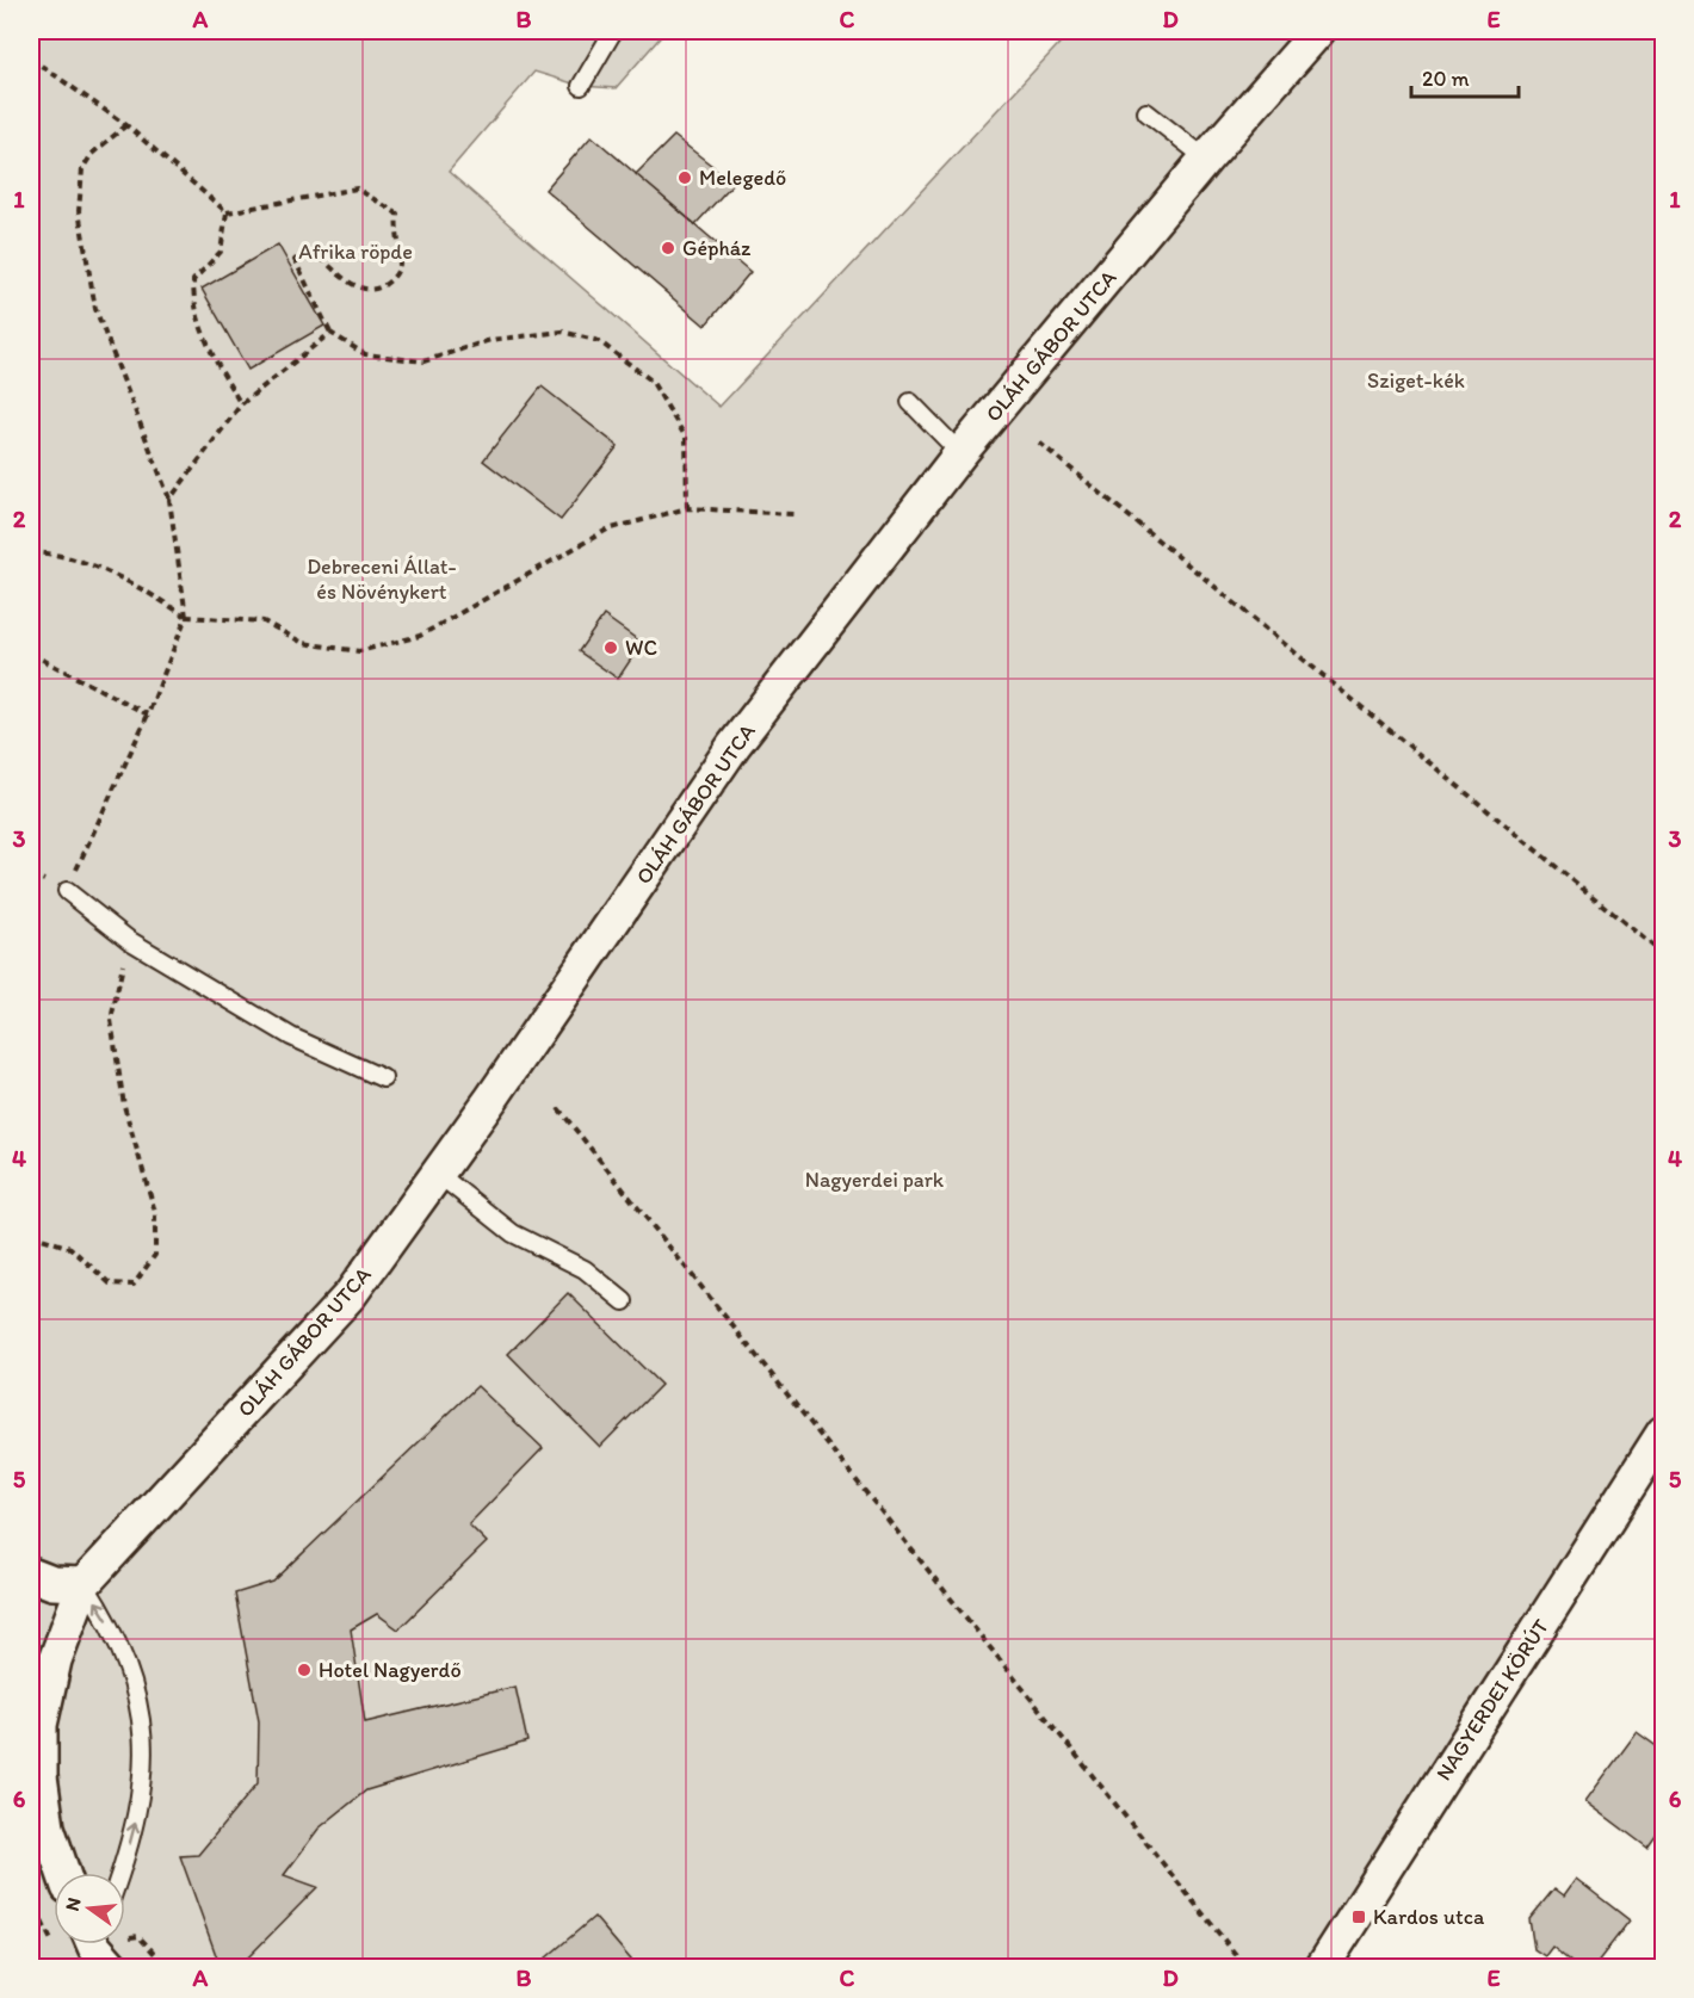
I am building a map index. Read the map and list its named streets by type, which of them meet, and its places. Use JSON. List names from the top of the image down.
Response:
{
  "streets": {
    "street": ["OLÁH GÁBOR UTCA", "NAGYERDEI KÖRÚT"]
  },
  "parks": [
    "Afrika röpde",
    "Sziget-kék",
    "Debreceni Állat- és Növénykert",
    "Nagyerdei park"
  ],
  "places": {
    "other": [
      "Melegedő",
      "Gépház",
      "WC",
      "Hotel Nagyerdő"
    ],
    "transit": ["Kardos utca"]
  },
  "scale_bar": "20 m",
  "north": "left",
  "grid": {
    "columns": [
      "A",
      "B",
      "C",
      "D",
      "E"
    ],
    "rows": [
      "1",
      "2",
      "3",
      "4",
      "5",
      "6"
    ]
  }
}
